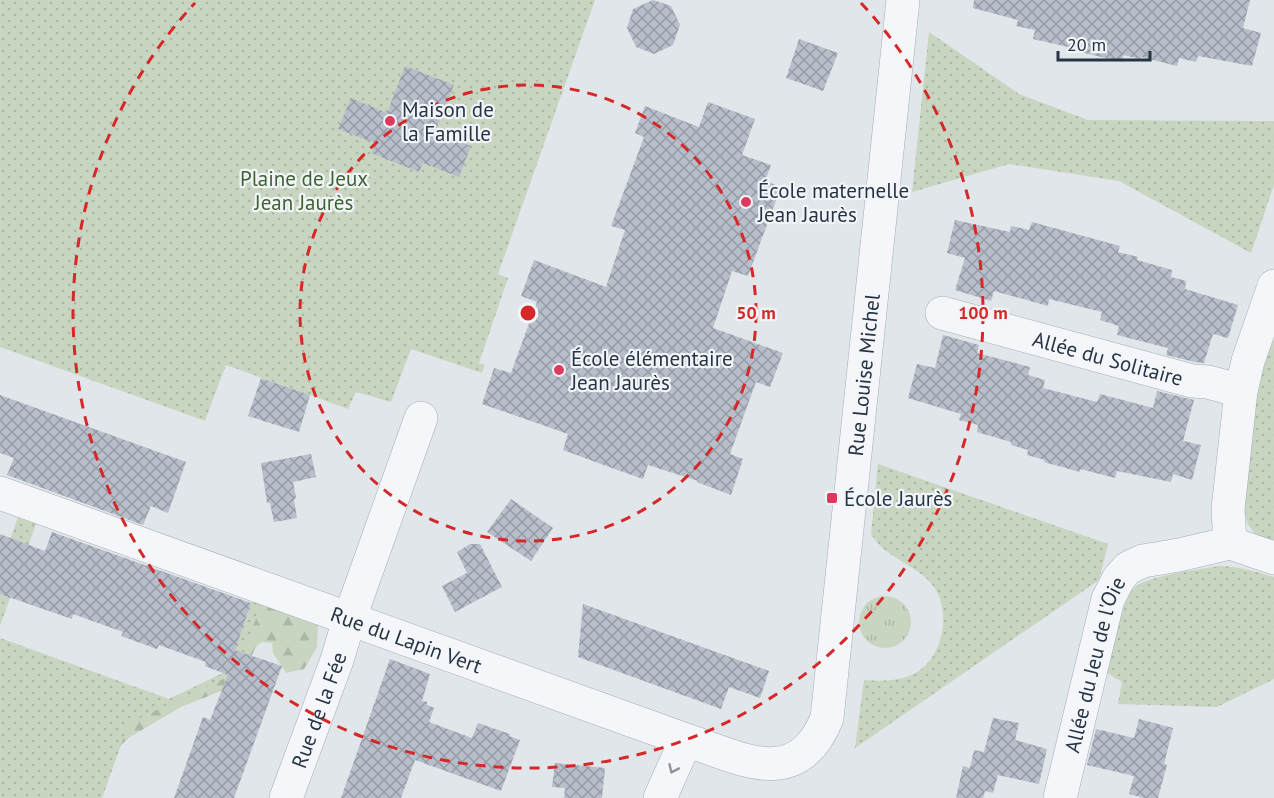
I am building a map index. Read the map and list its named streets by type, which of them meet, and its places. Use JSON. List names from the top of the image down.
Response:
{
  "streets": {
    "street": [
      "Allée du Solitaire",
      "Rue Louise Michel",
      "Rue du Lapin Vert",
      "Allée du Jeu de l'Oie",
      "Rue de la Fée"
    ]
  },
  "crossings": [
    ["Rue Louise Michel", "Rue du Lapin Vert"],
    ["Rue du Lapin Vert", "Rue de la Fée"]
  ],
  "parks": ["Plaine de Jeux Jean Jaurès"],
  "places": {
    "other": ["Maison de la Famille", "École maternelle Jean Jaurès", "École élémentaire Jean Jaurès"],
    "transit": ["École Jaurès"]
  },
  "scale_bar": "20 m",
  "rings": ["50 m", "100 m"]
}
